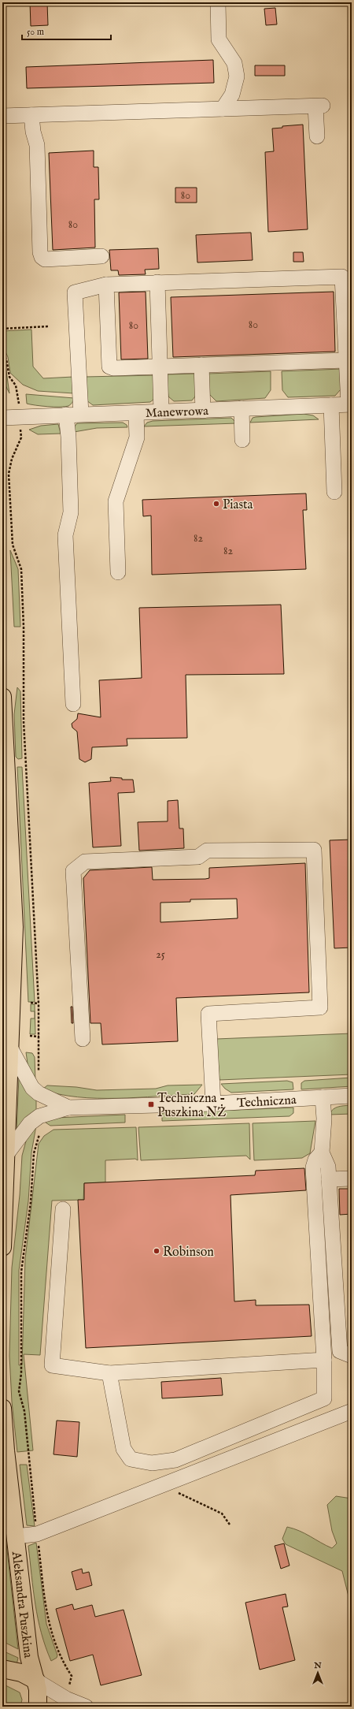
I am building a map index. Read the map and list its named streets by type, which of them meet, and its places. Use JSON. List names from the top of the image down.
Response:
{
  "streets": {
    "main road": ["Aleksandra Puszkina"],
    "street": ["Manewrowa", "Techniczna"]
  },
  "places": {
    "other": ["Piasta", "Robinson"],
    "transit": ["Techniczna - Puszkina NŻ"]
  },
  "house_numbers": [
    "80",
    "80",
    "80",
    "80",
    "82",
    "82",
    "25"
  ],
  "scale_bar": "50 m",
  "north": "top"
}
